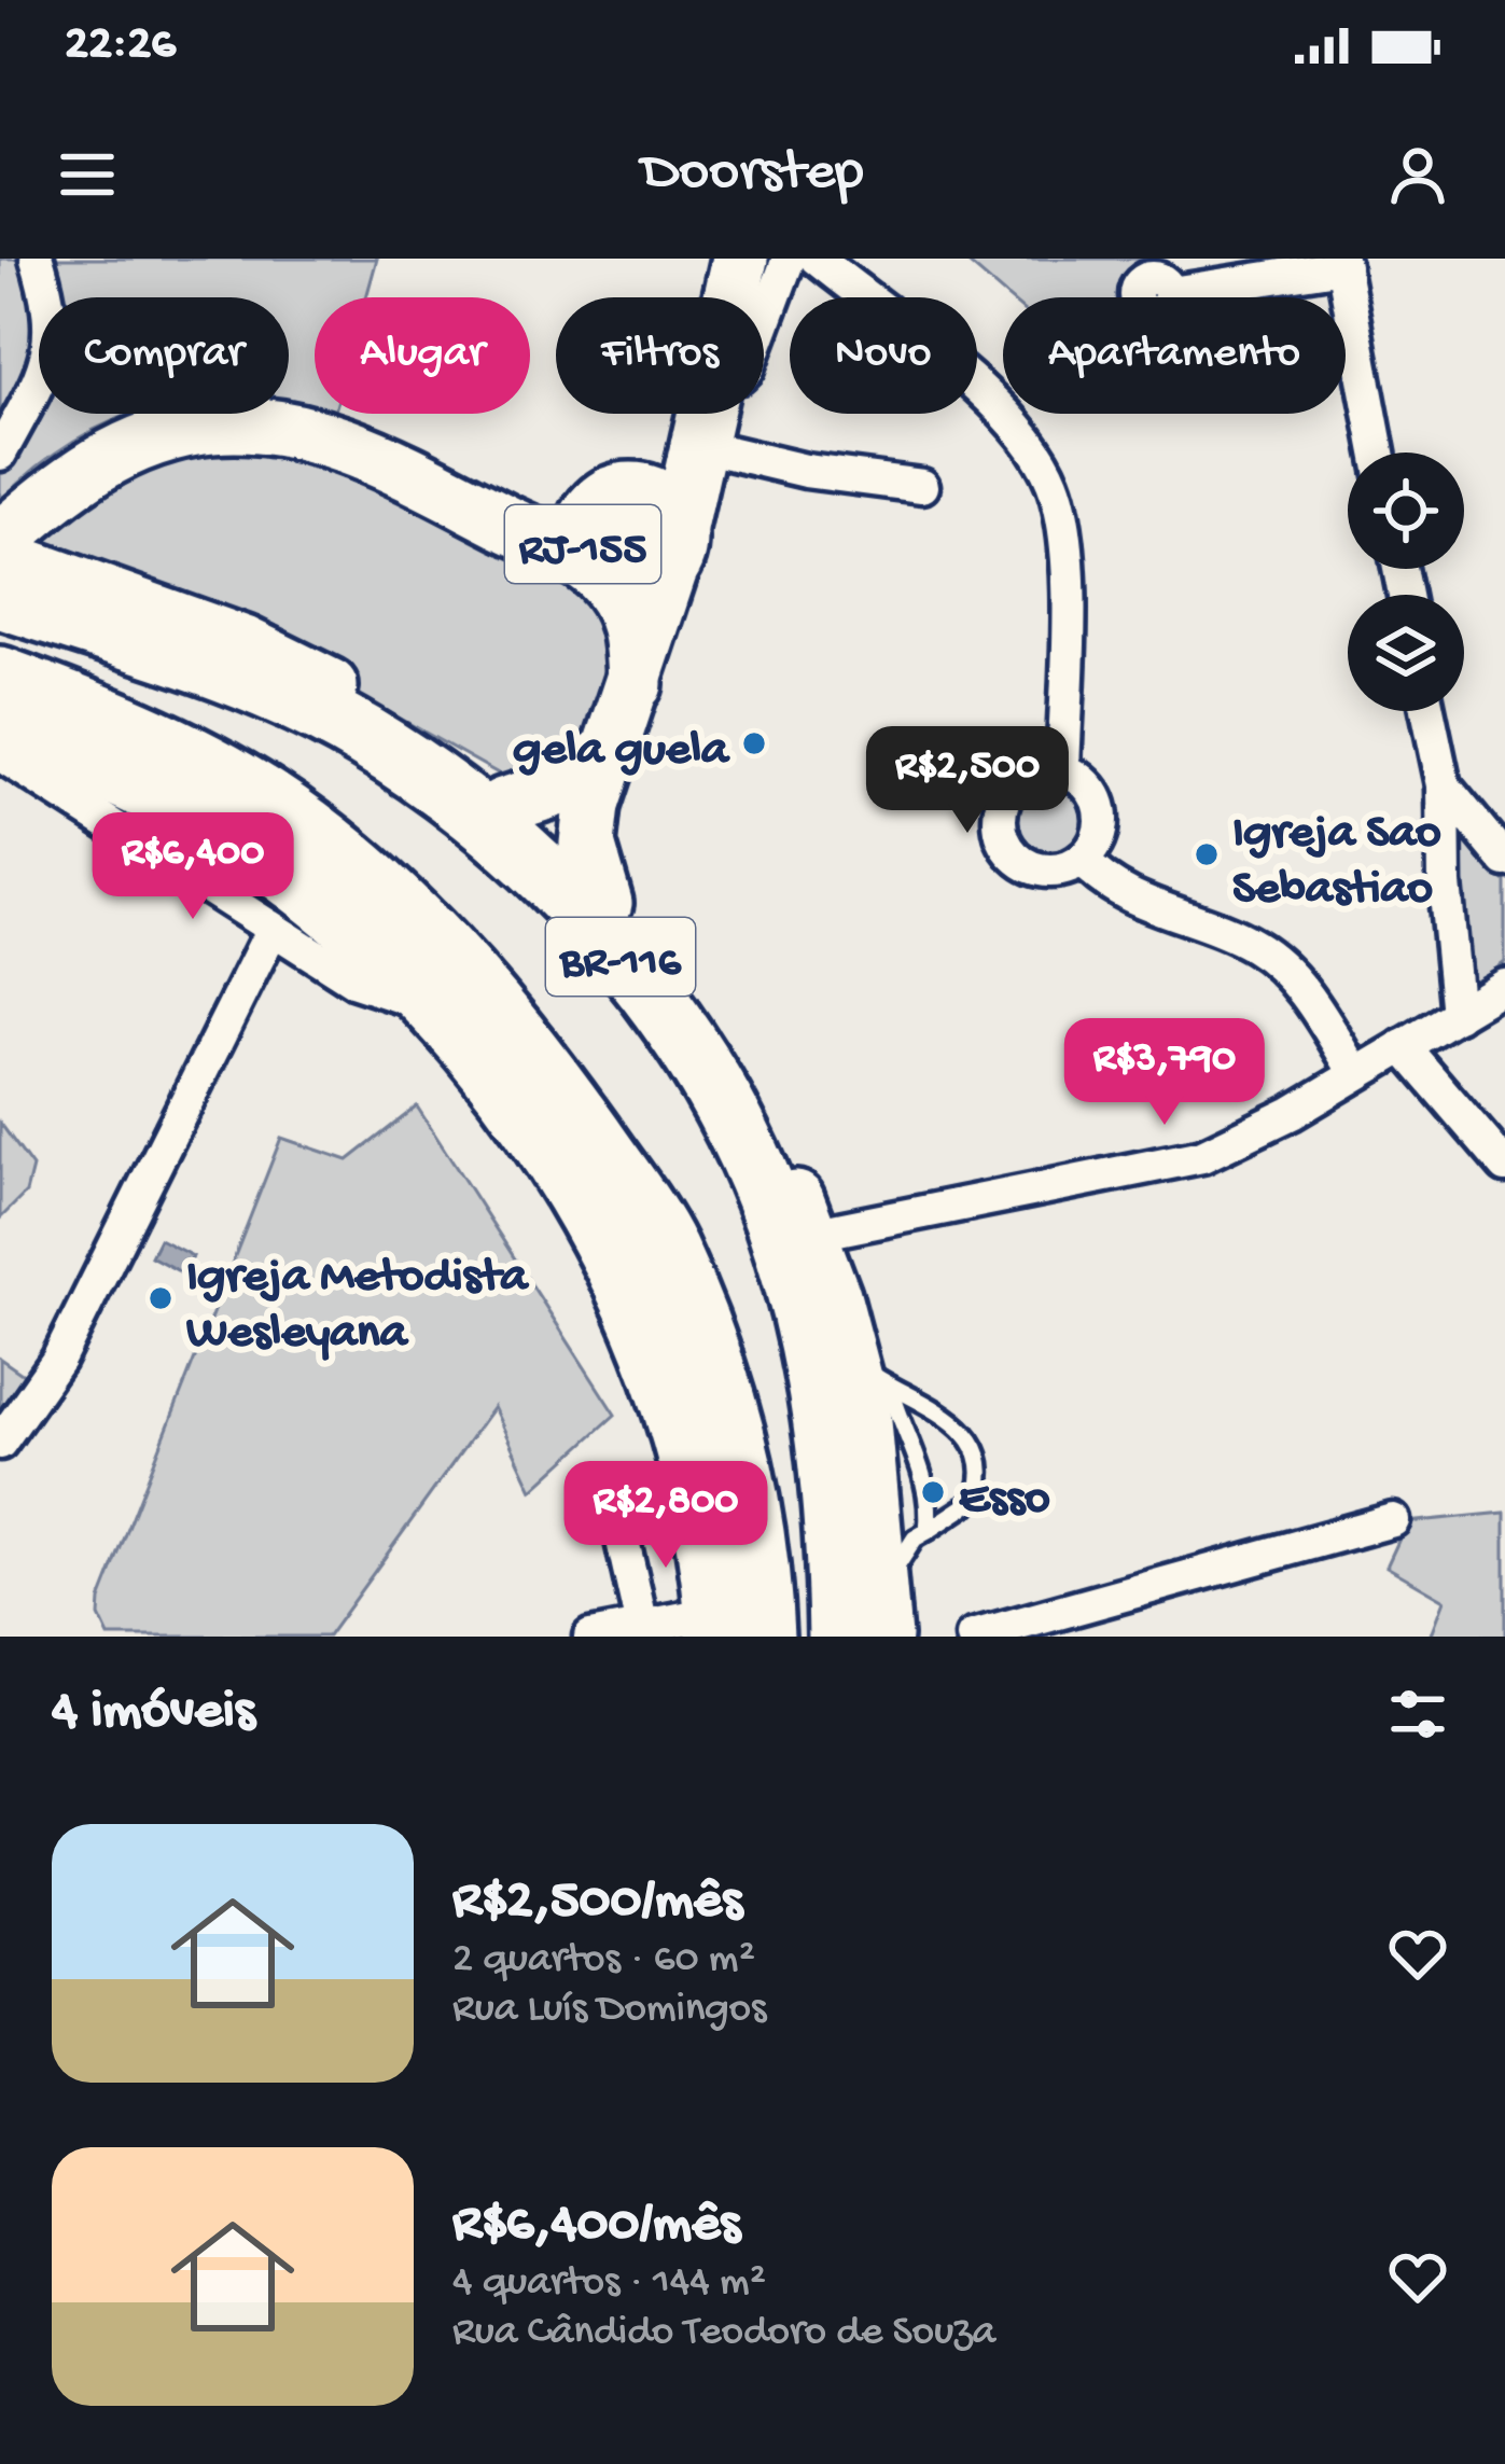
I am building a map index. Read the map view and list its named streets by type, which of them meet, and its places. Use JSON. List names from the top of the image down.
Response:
{
  "streets": {
    "highway": ["BR-116"],
    "main road": ["RJ-155"]
  },
  "places": [
    "gela guela",
    "Igreja Sao Sebastiao",
    "Igreja Metodista Wesleyana",
    "Esso"
  ],
  "page": {
    "status": "22:26",
    "header": "Doorstep",
    "chip": [
      "Comprar",
      "Alugar",
      "Filtros",
      "Novo",
      "Apartamento"
    ],
    "price": [
      "R$2,500",
      "R$6,400",
      "R$3,790",
      "R$2,800"
    ],
    "heading": "4 imóveis",
    "list": [
      {
        "name": "R$2,500/mês",
        "note": "2 quartos · 60 m² · Rua Luís Domingos"
      },
      {
        "name": "R$6,400/mês",
        "note": "4 quartos · 144 m² · Rua Cândido Teodoro de Souza"
      }
    ]
  }
}
